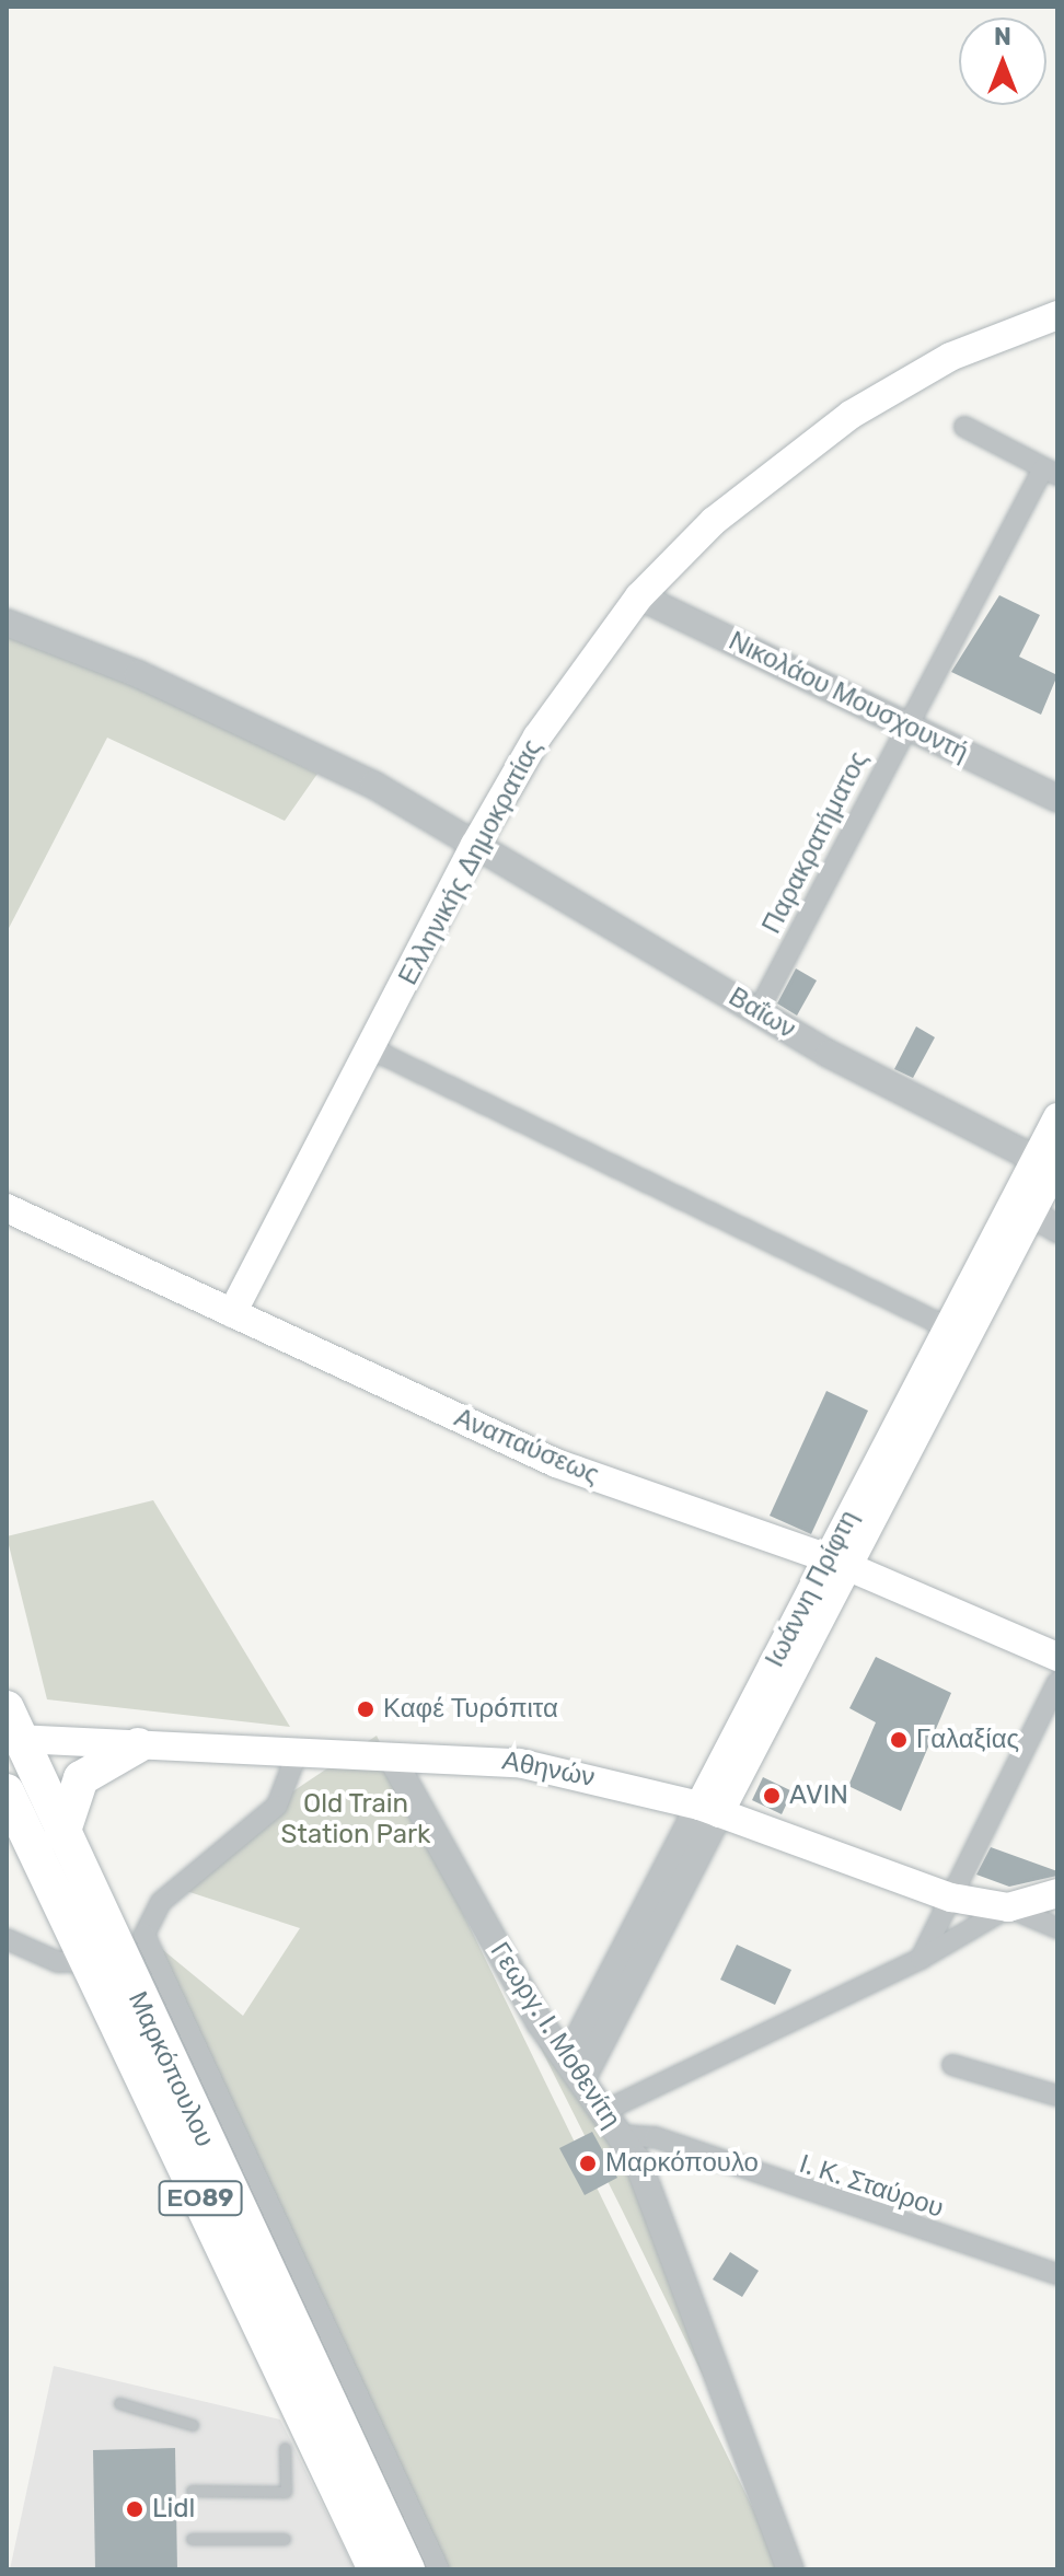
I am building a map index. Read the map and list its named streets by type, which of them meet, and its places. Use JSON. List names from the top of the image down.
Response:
{
  "streets": {
    "highway": ["Μαρκόπουλου", "ΕΟ89"],
    "main road": [
      "Ελληνικής Δημοκρατίας",
      "Αναπαύσεως",
      "Ιωάννη Πρίφτη",
      "Αθηνών"
    ],
    "street": [
      "Νικολάου Μουσχουντή",
      "Παρακρατήματος",
      "Βαΐων",
      "Γεωργ. Ι. Μοθενίτη",
      "Ι. Κ. Σταύρου"
    ]
  },
  "crossings": [
    ["Νικολάου Μουσχουντή", "Παρακρατήματος"],
    ["Νικολάου Μουσχουντή", "Ελληνικής Δημοκρατίας"],
    ["Παρακρατήματος", "Βαΐων"],
    ["Ελληνικής Δημοκρατίας", "Βαΐων"],
    ["Ελληνικής Δημοκρατίας", "Αναπαύσεως"],
    ["Βαΐων", "Ιωάννη Πρίφτη"],
    ["Αναπαύσεως", "Ιωάννη Πρίφτη"],
    ["Ιωάννη Πρίφτη", "Αθηνών"],
    ["Ιωάννη Πρίφτη", "Γεωργ. Ι. Μοθενίτη"],
    ["Αθηνών", "Γεωργ. Ι. Μοθενίτη"],
    ["Αθηνών", "Μαρκόπουλου"],
    ["Γεωργ. Ι. Μοθενίτη", "Ι. Κ. Σταύρου"]
  ],
  "parks": ["Old Train Station Park"],
  "places": [
    "Καφέ Τυρóπιτα",
    "Γαλαξίας",
    "AVIN",
    "Μαρκόπουλο",
    "Lidl"
  ],
  "north": "top"
}
